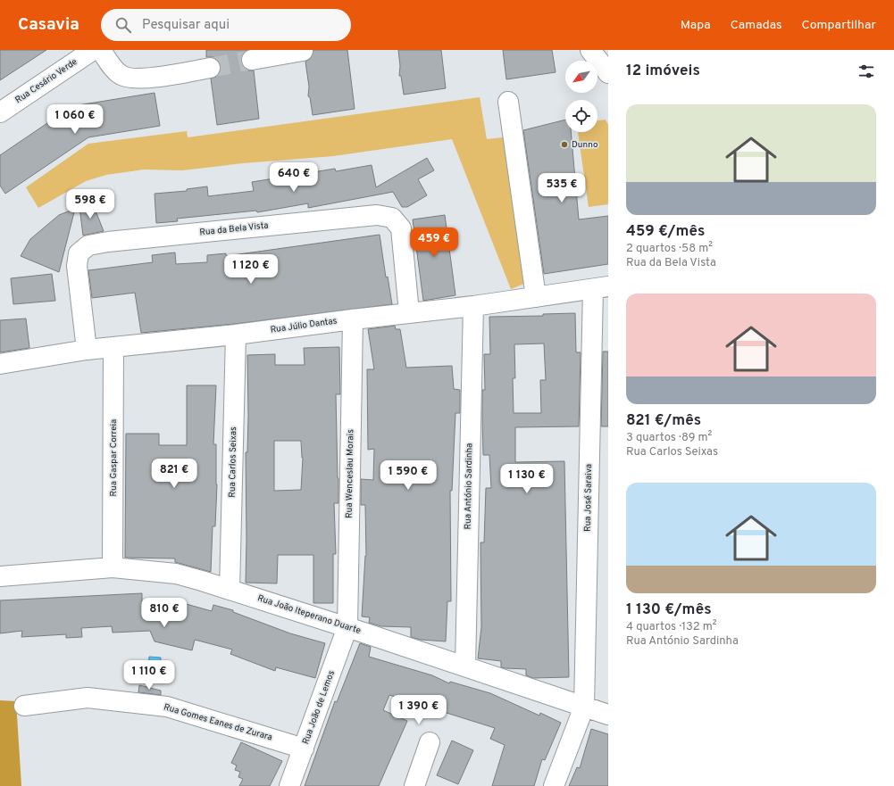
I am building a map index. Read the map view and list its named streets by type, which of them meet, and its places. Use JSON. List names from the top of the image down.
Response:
{
  "streets": {
    "street": [
      "Rua Cesário Verde",
      "Rua da Bela Vista",
      "Rua Júlio Dantas",
      "Rua Gaspar Correia",
      "Rua Carlos Seixas",
      "Rua Wenceslau Morais",
      "Rua António Sardinha",
      "Rua José Saraiva",
      "Rua João Iteperano Duarte",
      "Rua João de Lemos",
      "Rua Gomes Eanes de Zurara"
    ]
  },
  "crossings": [
    ["Rua da Bela Vista", "Rua Júlio Dantas"],
    ["Rua Júlio Dantas", "Rua Gaspar Correia"],
    ["Rua Júlio Dantas", "Rua Carlos Seixas"],
    ["Rua Júlio Dantas", "Rua Wenceslau Morais"],
    ["Rua Júlio Dantas", "Rua António Sardinha"],
    ["Rua Júlio Dantas", "Rua José Saraiva"],
    ["Rua Gaspar Correia", "Rua João Iteperano Duarte"],
    ["Rua Carlos Seixas", "Rua João Iteperano Duarte"],
    ["Rua Wenceslau Morais", "Rua João Iteperano Duarte"],
    ["Rua Wenceslau Morais", "Rua João de Lemos"],
    ["Rua António Sardinha", "Rua João Iteperano Duarte"],
    ["Rua José Saraiva", "Rua João Iteperano Duarte"],
    ["Rua João Iteperano Duarte", "Rua João de Lemos"],
    ["Rua João de Lemos", "Rua Gomes Eanes de Zurara"]
  ],
  "places": ["Dunno"],
  "north": "bottom left",
  "page": {
    "header": "Casavia",
    "search": "Pesquisar aqui",
    "nav": ["Mapa", "Camadas", "Compartilhar"],
    "heading": "12 imóveis",
    "list": [
      {
        "name": "459 €/mês",
        "note": "2 quartos · 58 m² · Rua da Bela Vista"
      },
      {
        "name": "821 €/mês",
        "note": "3 quartos · 89 m² · Rua Carlos Seixas"
      },
      {
        "name": "1 130 €/mês",
        "note": "4 quartos · 132 m² · Rua António Sardinha"
      }
    ],
    "price": [
      "1 060 €",
      "640 €",
      "535 €",
      "598 €",
      "459 €",
      "1 120 €",
      "821 €",
      "1 590 €",
      "1 130 €",
      "810 €",
      "1 110 €",
      "1 390 €"
    ]
  }
}
